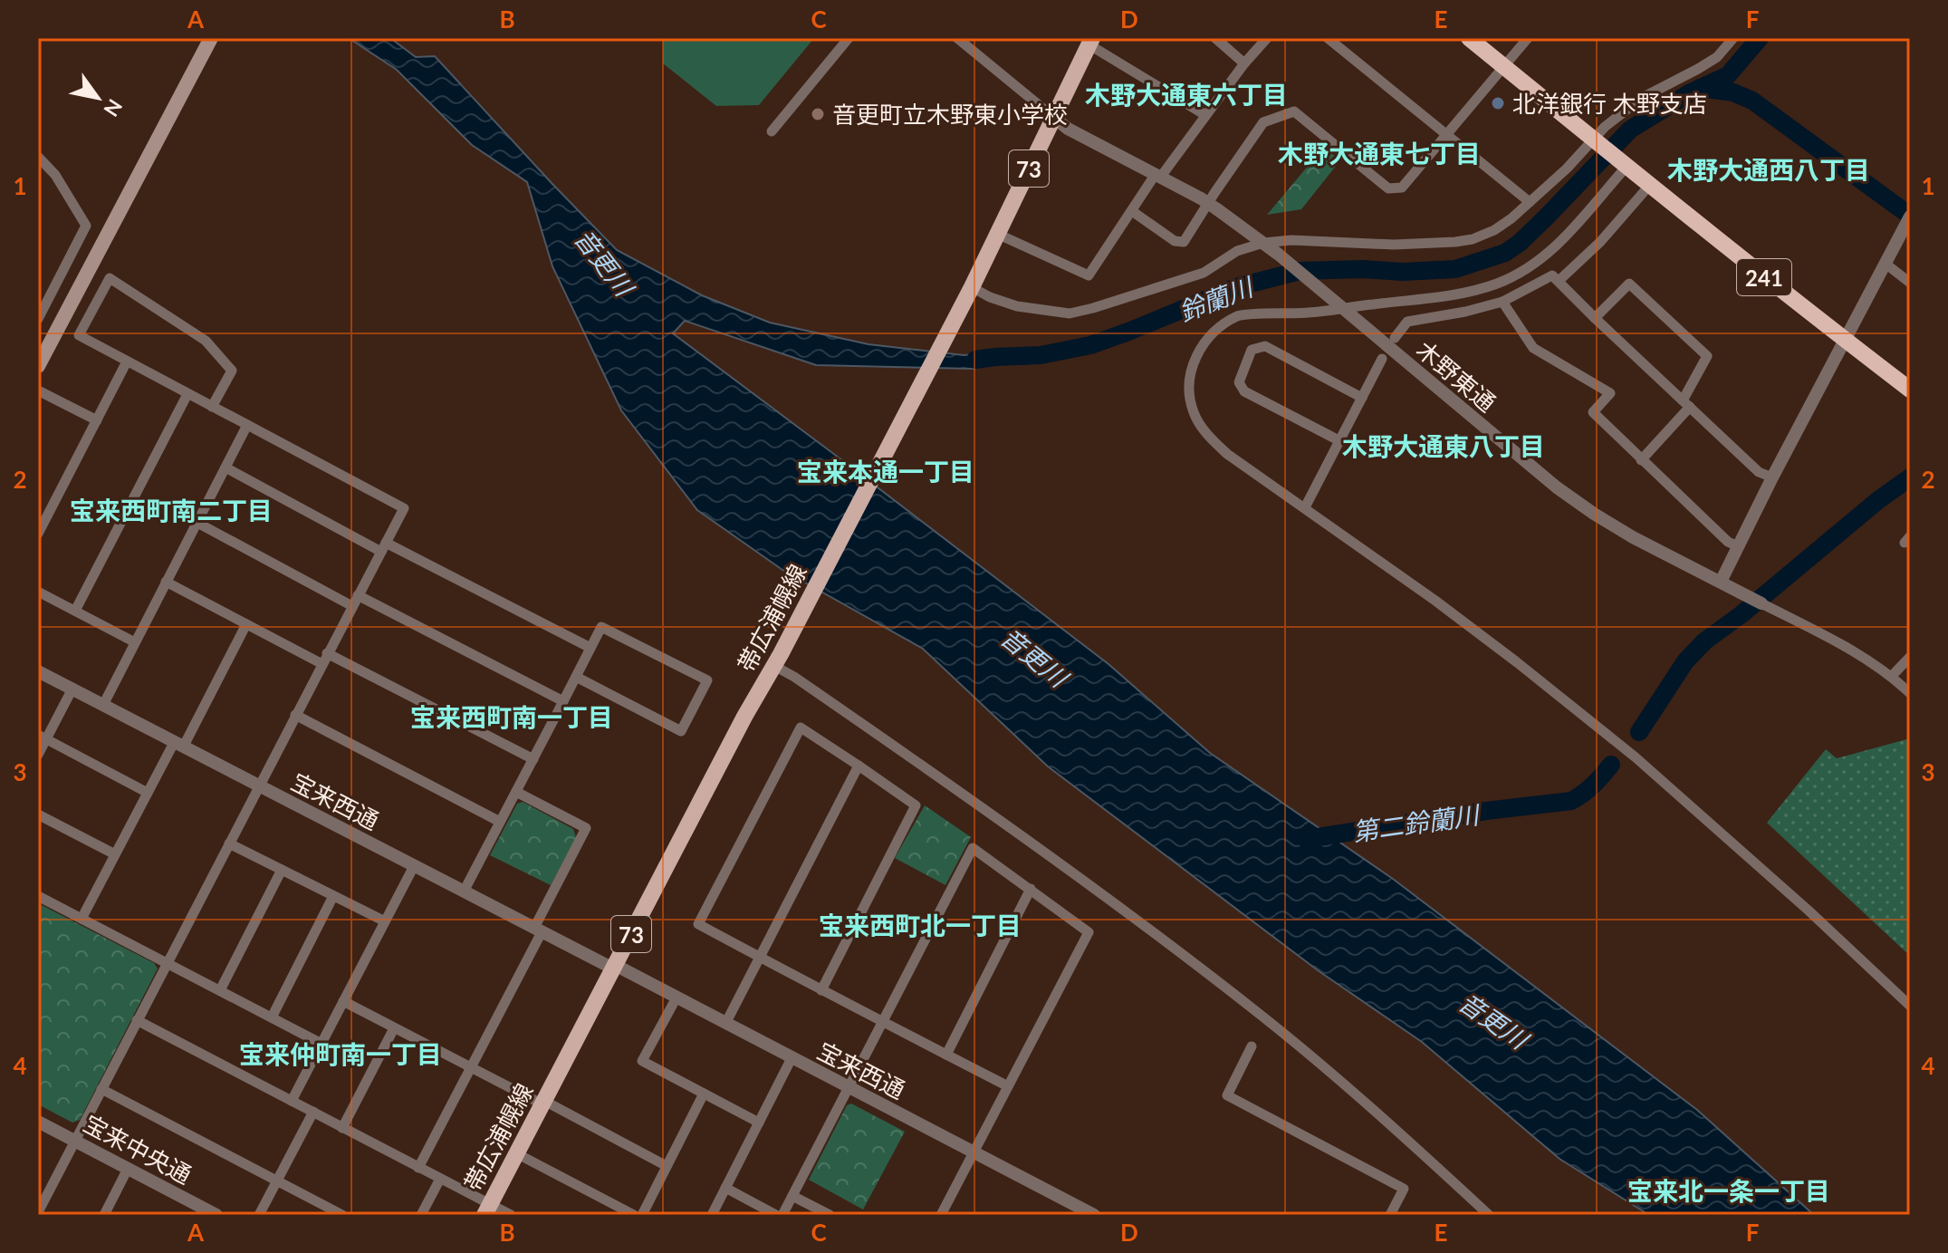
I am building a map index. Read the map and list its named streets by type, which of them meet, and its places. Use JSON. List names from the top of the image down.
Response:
{
  "streets": {
    "highway": ["241"],
    "main road": ["73", "帯広浦幌線"],
    "street": ["木野東通", "宝来西通", "宝来中央通"]
  },
  "crossings": [
    ["木野東通", "帯広浦幌線"],
    ["帯広浦幌線", "宝来西通"]
  ],
  "districts": [
    "木野大通東六丁目",
    "木野大通東七丁目",
    "木野大通西八丁目",
    "木野大通東八丁目",
    "宝来本通一丁目",
    "宝来西町南二丁目",
    "宝来西町南一丁目",
    "宝来西町北一丁目",
    "宝来仲町南一丁目",
    "宝来北一条一丁目"
  ],
  "water": ["音更川", "鈴蘭川", "第二鈴蘭川"],
  "places": ["北洋銀行 木野支店", "音更町立木野東小学校"],
  "north": "bottom right",
  "grid": {
    "columns": [
      "A",
      "B",
      "C",
      "D",
      "E",
      "F"
    ],
    "rows": [
      "1",
      "2",
      "3",
      "4"
    ]
  }
}
